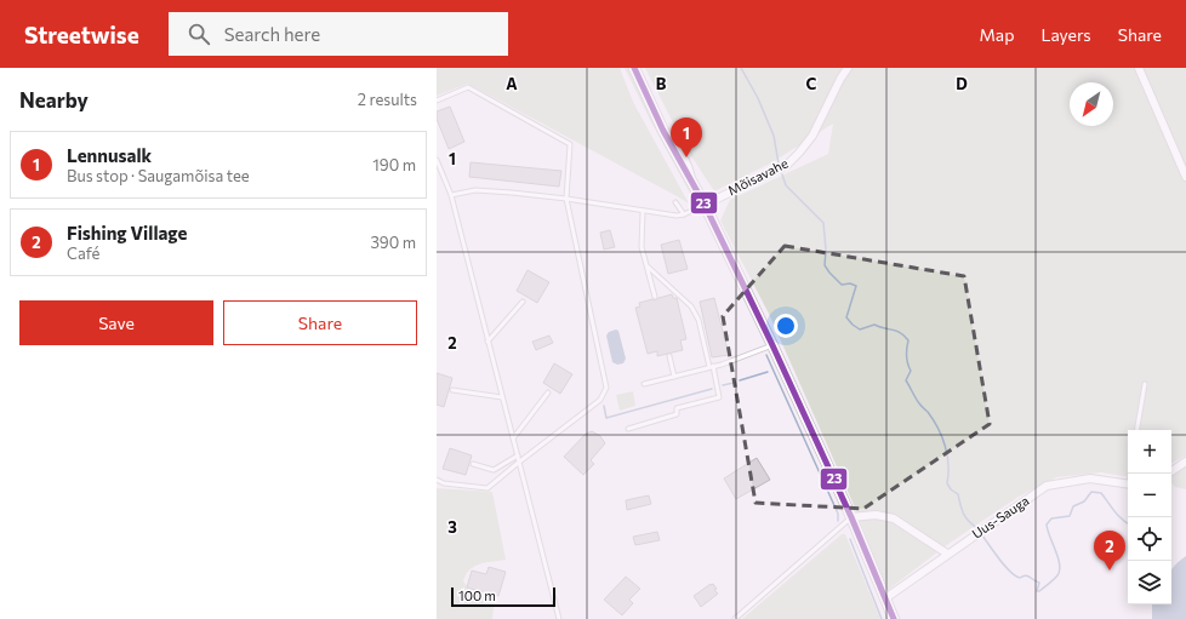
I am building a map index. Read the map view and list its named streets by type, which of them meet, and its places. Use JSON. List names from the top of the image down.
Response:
{
  "streets": {
    "street": ["Mõisavahe", "Uus-Sauga"]
  },
  "lines": ["transit line 23"],
  "scale_bar": "100 m",
  "north": "bottom left",
  "page": {
    "header": "Streetwise",
    "search": "Search here",
    "nav": ["Map", "Layers", "Share"],
    "heading": ["Nearby", "2 results"],
    "pins": ["1", "2"],
    "list": [
      {
        "mark": "1",
        "name": "Lennusalk",
        "note": "Bus stop · Saugamõisa tee",
        "value": "190 m"
      },
      {
        "mark": "2",
        "name": "Fishing Village",
        "note": "Café",
        "value": "390 m"
      }
    ],
    "buttons": ["Save", "Share"],
    "map_buttons": ["+", "−"],
    "scale": "100 m"
  },
  "grid": {
    "columns": [
      "A",
      "B",
      "C",
      "D"
    ],
    "rows": ["1", "2", "3"]
  }
}
